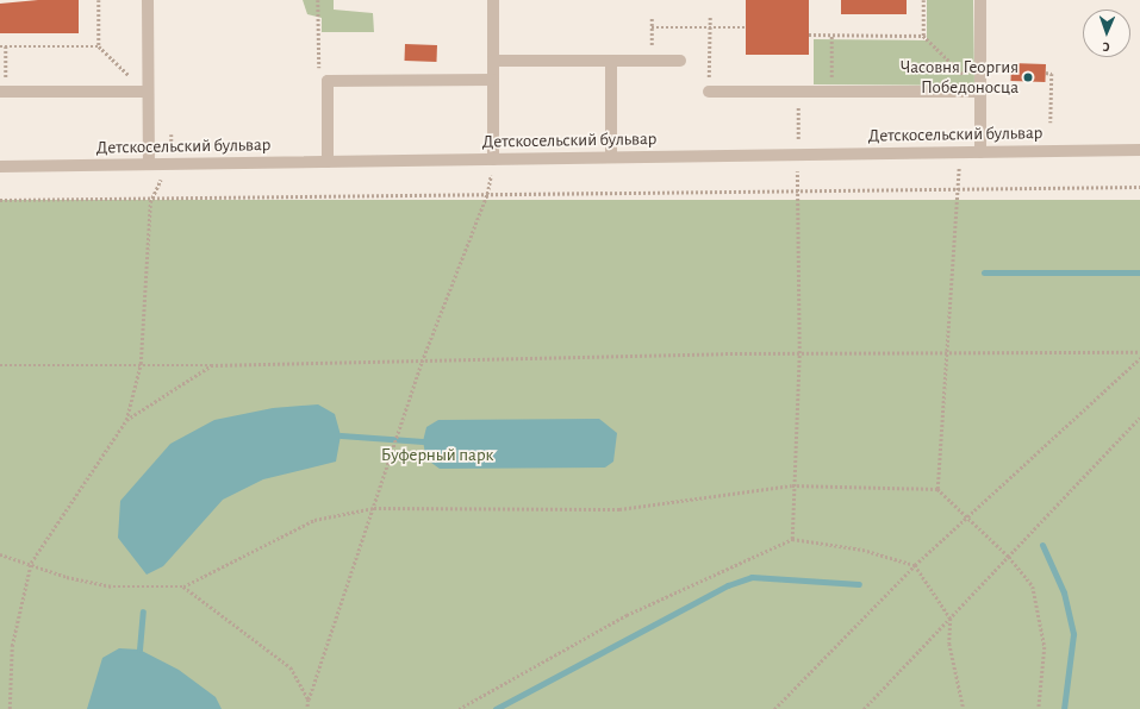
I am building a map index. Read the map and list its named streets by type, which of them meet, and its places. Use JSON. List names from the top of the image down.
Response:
{
  "streets": {
    "street": ["Детскосельский бульвар"]
  },
  "parks": ["Буферный парк"],
  "places": ["Часовня Георгия Победоносца"],
  "north": "bottom"
}
